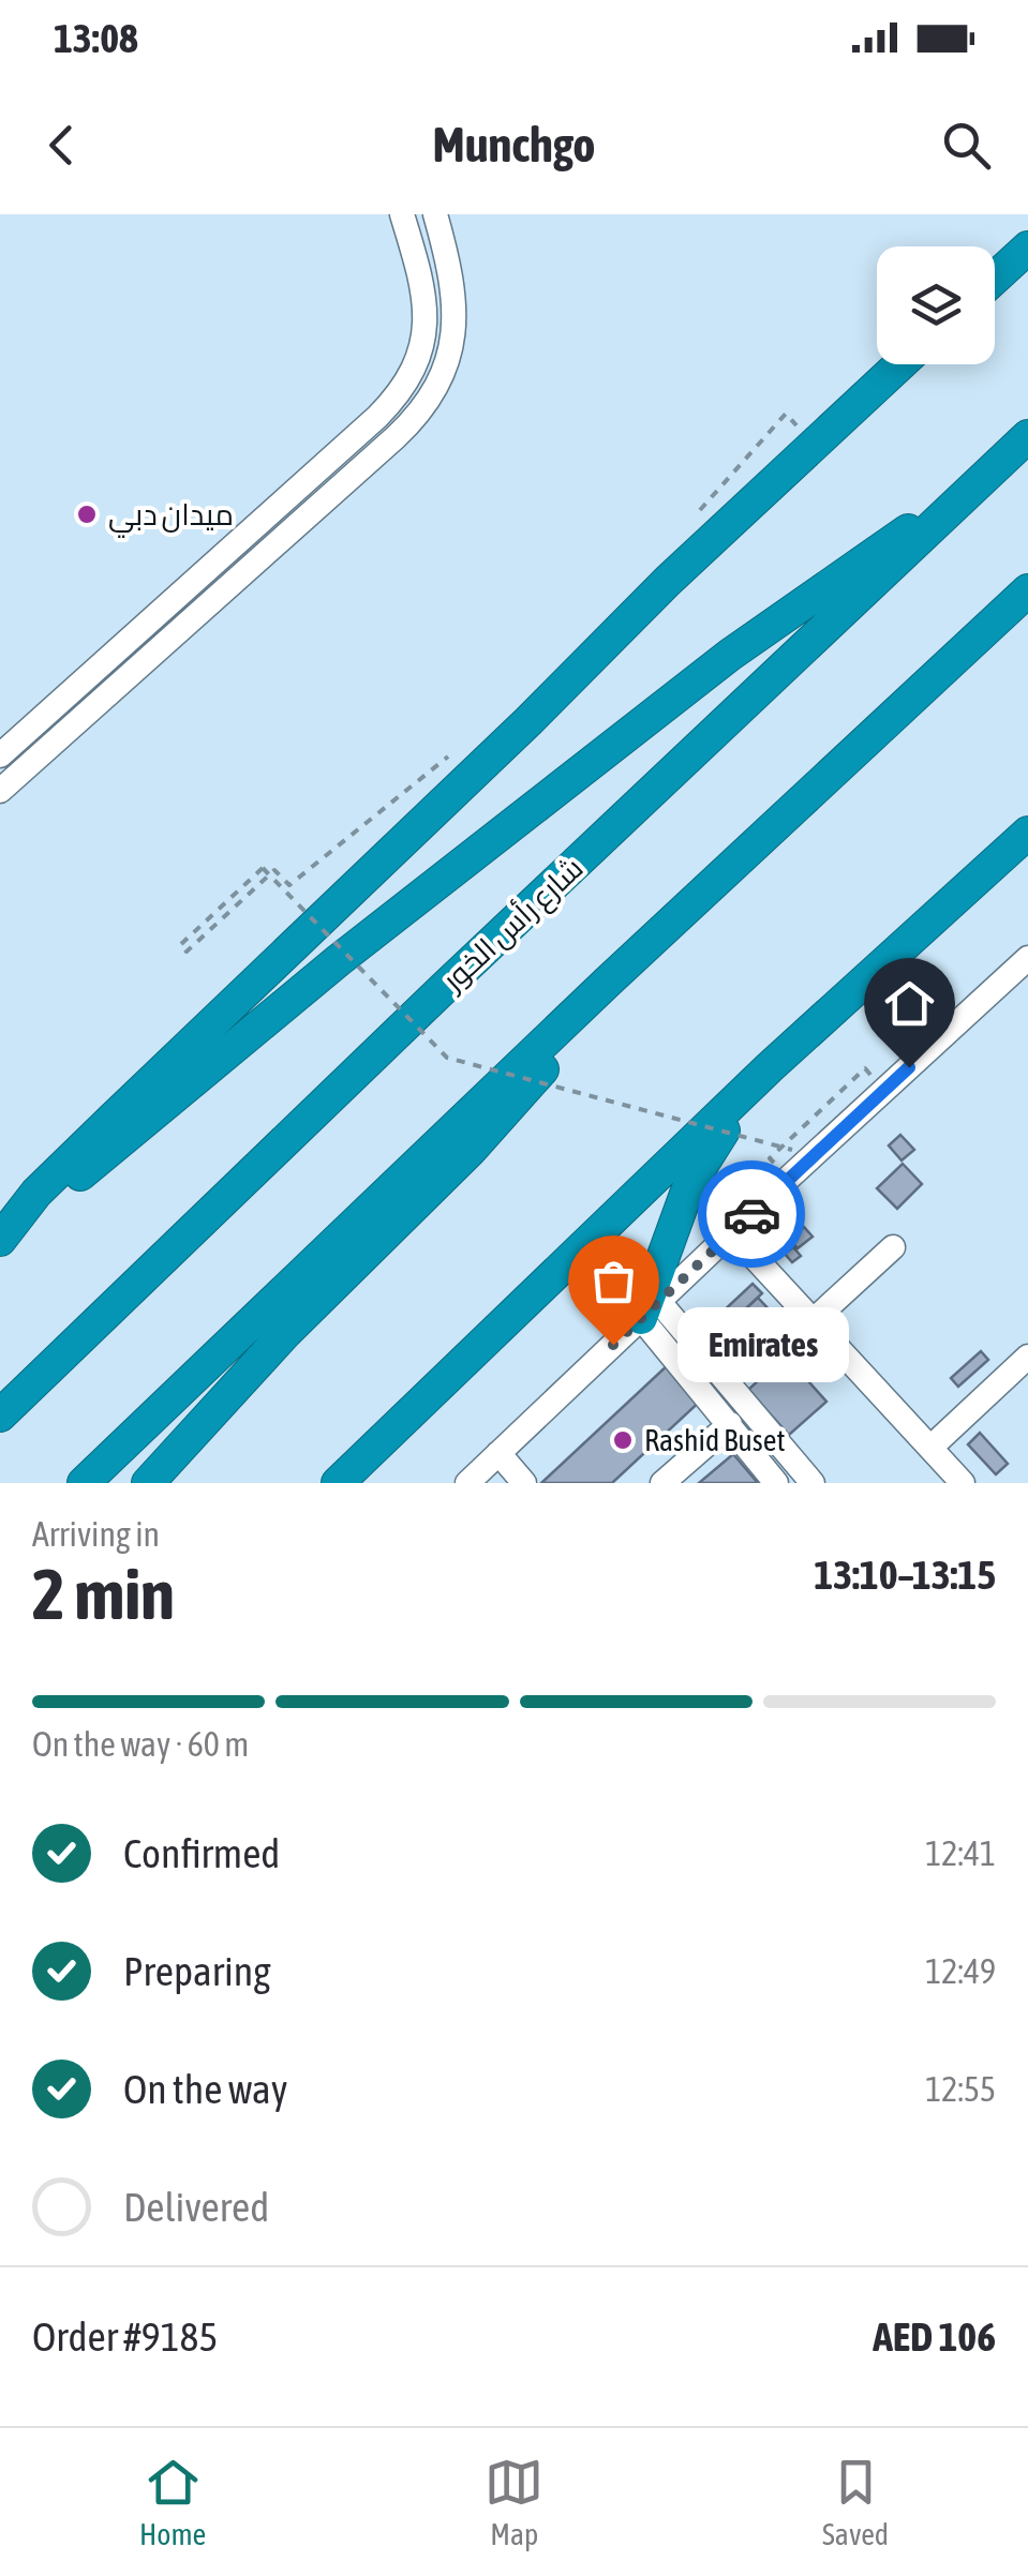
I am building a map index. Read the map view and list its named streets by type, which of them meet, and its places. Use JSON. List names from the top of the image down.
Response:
{
  "streets": {
    "highway": ["شارع رأس الخور"]
  },
  "places": ["ميدان دبي", "Emirates", "Rashid Buset"],
  "page": {
    "status": "13:08",
    "header": "Munchgo",
    "bubble": "Emirates",
    "heading": ["2 min", "Arriving in", "13:10–13:15"],
    "panel": ["Order #9185", "AED 106"],
    "bar": "On the way · 60 m",
    "list": [
      ["Confirmed", "12:41"],
      ["Preparing", "12:49"],
      ["On the way", "12:55"],
      "Delivered"
    ],
    "tabs": ["Home", "Map", "Saved"]
  }
}
